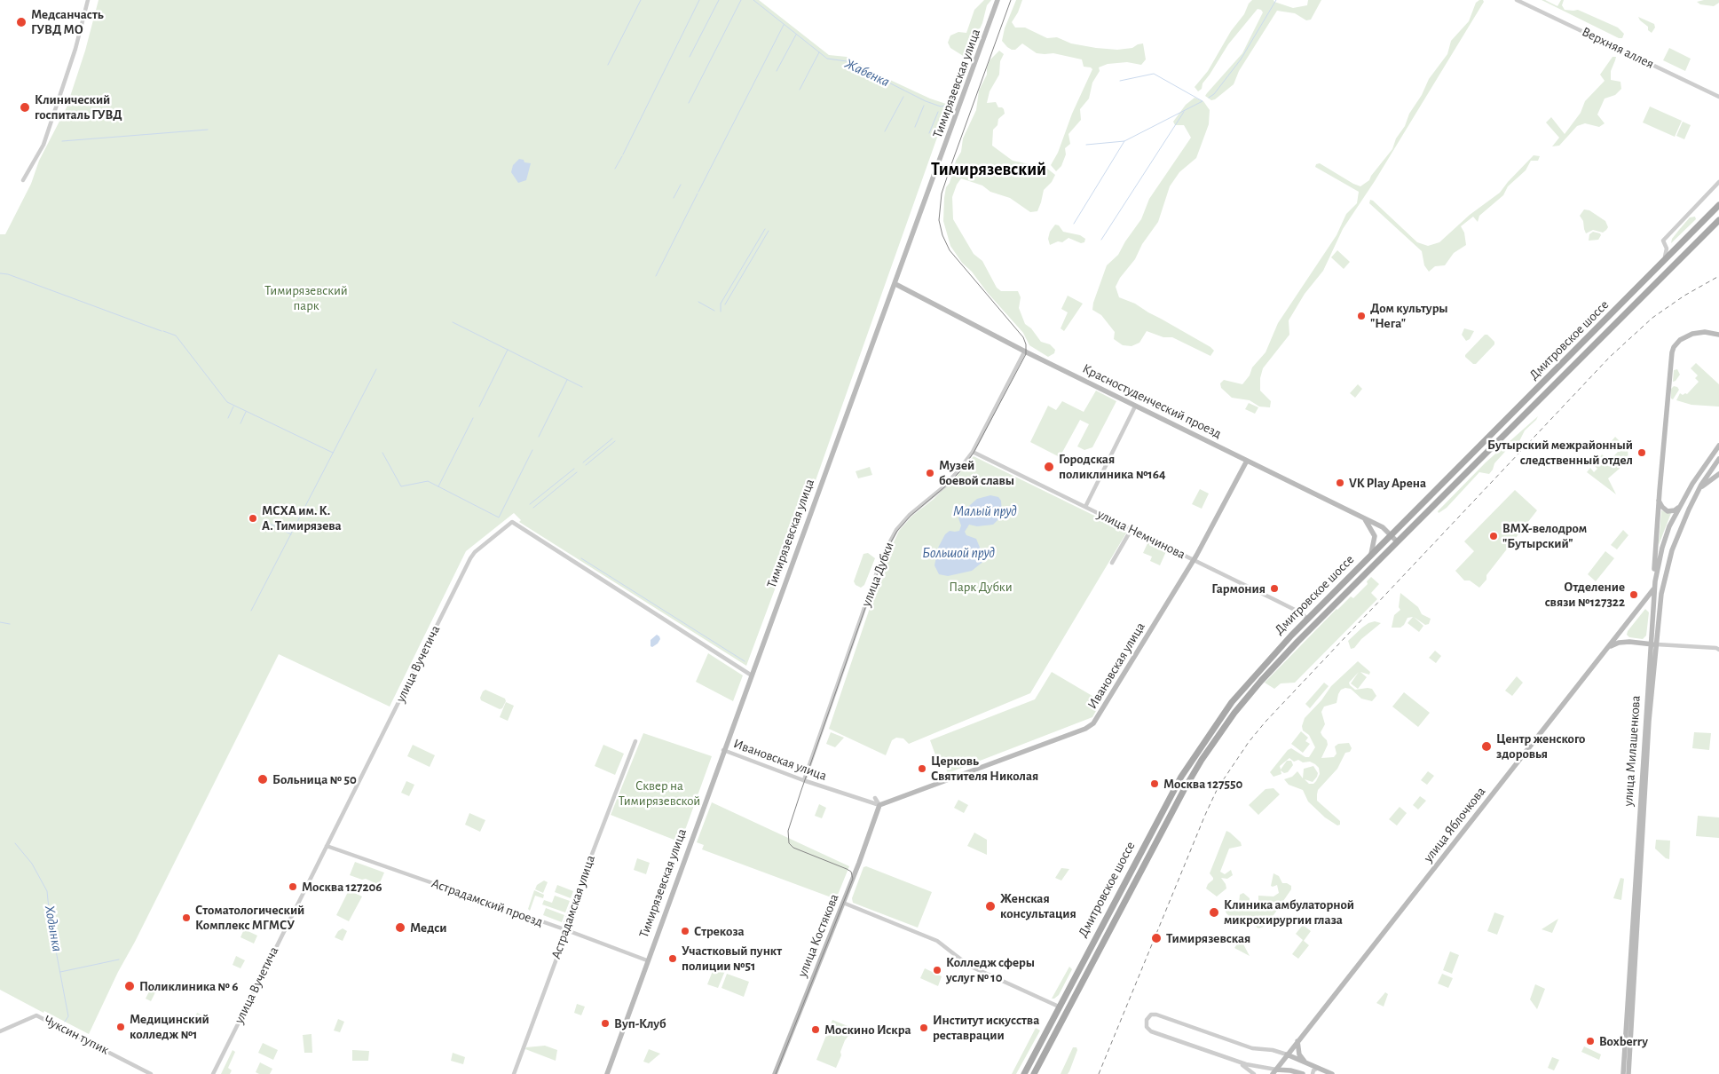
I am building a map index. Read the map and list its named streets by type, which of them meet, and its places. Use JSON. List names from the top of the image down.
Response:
{
  "streets": {
    "main road": ["Дмитровское шоссе"],
    "street": [
      "Верхняя аллея",
      "Тимирязевская улица",
      "Красностуденческий проезд",
      "улица Немчинова",
      "улица Дубки",
      "улица Вучетича",
      "Ивановская улица",
      "улица Милашенкова",
      "улица Яблочкова",
      "Астрадамский проезд",
      "Астрадамская улица",
      "улица Костякова",
      "Чуксин тупик"
    ]
  },
  "crossings": [
    ["Тимирязевская улица", "Красностуденческий проезд"],
    ["Тимирязевская улица", "улица Вучетича"],
    ["Тимирязевская улица", "Ивановская улица"],
    ["Тимирязевская улица", "Астрадамский проезд"],
    ["Дмитровское шоссе", "Красностуденческий проезд"],
    ["Дмитровское шоссе", "улица Немчинова"],
    ["Красностуденческий проезд", "улица Дубки"],
    ["Красностуденческий проезд", "Ивановская улица"],
    ["улица Немчинова", "улица Дубки"],
    ["улица Немчинова", "Ивановская улица"],
    ["улица Дубки", "Ивановская улица"],
    ["улица Вучетича", "Астрадамский проезд"],
    ["Ивановская улица", "улица Костякова"],
    ["улица Милашенкова", "улица Яблочкова"],
    ["Астрадамский проезд", "Астрадамская улица"]
  ],
  "districts": ["Тимирязевский"],
  "water": [
    "Жабенка",
    "Малый пруд",
    "Большой пруд",
    "Ходынка"
  ],
  "parks": ["Тимирязевский парк", "Парк Дубки", "Сквер на Тимирязевской"],
  "places": [
    "Медсанчасть ГУВД МО",
    "Клинический госпиталь ГУВД",
    "Дом культуры \"Нега\"",
    "Бутырский межрайонный следственный отдел",
    "Городская поликлиника №164",
    "Музей боевой славы",
    "VK Play Арена",
    "МСХА им. К. А. Тимирязева",
    "BMX-велодром \"Бутырский\"",
    "Гармония",
    "Отделение связи №127322",
    "Центр женского здоровья",
    "Церковь Святителя Николая",
    "Больница № 50",
    "Москва 127550",
    "Москва 127206",
    "Женская консультация",
    "Клиника амбулаторной микрохирургии глаза",
    "Стоматологический Комплекс МГМСУ",
    "Медси",
    "Стрекоза",
    "Тимирязевская",
    "Участковый пункт полиции №51",
    "Колледж сферы услуг № 10",
    "Поликлиника № 6",
    "Вуп-Клуб",
    "Медицинский колледж №1",
    "Институт искусства реставрации",
    "Москино Искра",
    "Boxberry"
  ]
}
